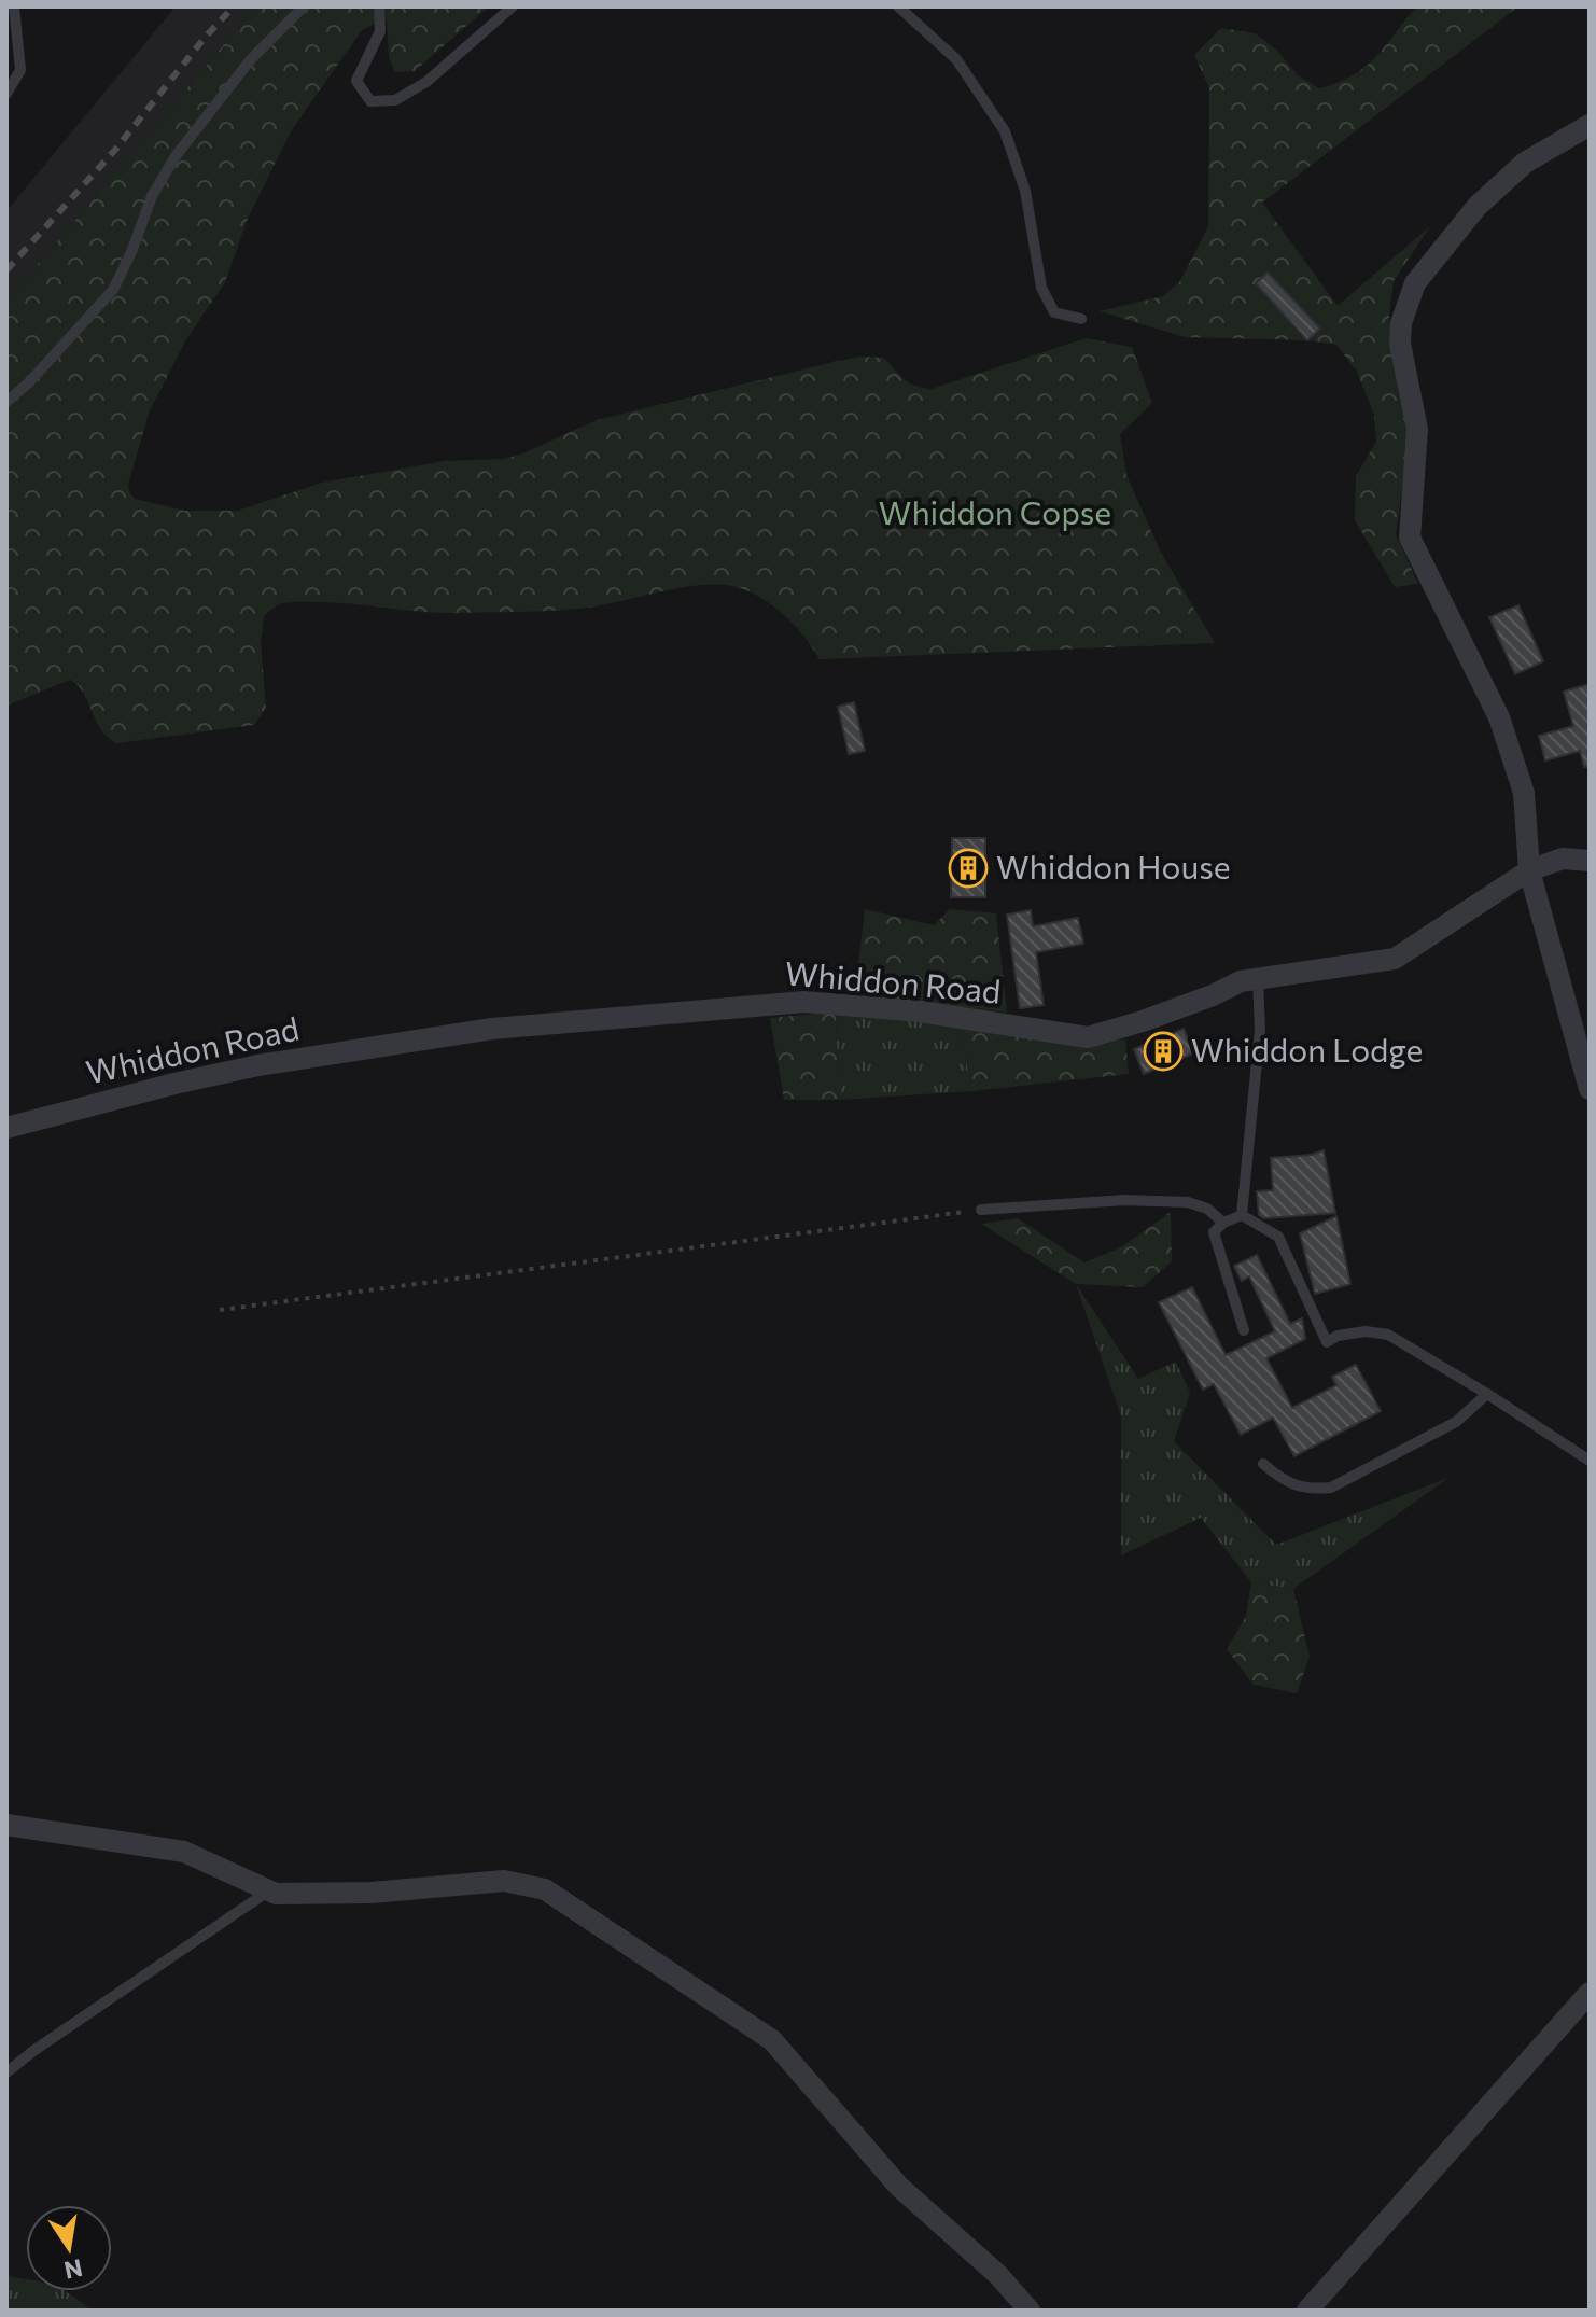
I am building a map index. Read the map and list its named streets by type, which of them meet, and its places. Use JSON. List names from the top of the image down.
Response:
{
  "streets": {
    "street": ["Whiddon Road"]
  },
  "parks": ["Whiddon Copse"],
  "places": {
    "building": ["Whiddon House", "Whiddon Lodge"]
  },
  "north": "bottom"
}
